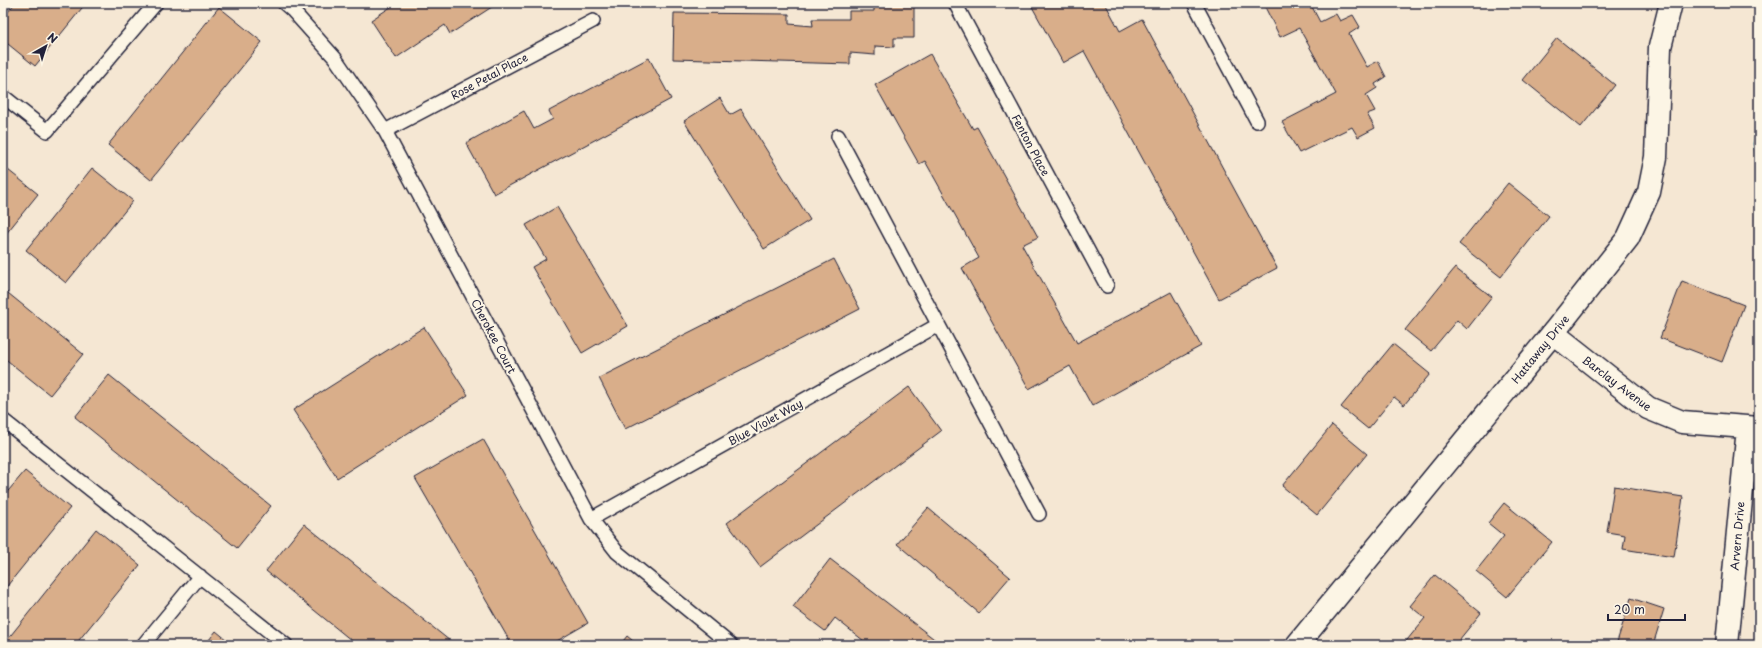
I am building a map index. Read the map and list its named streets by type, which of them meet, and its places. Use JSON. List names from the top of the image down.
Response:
{
  "streets": {
    "street": ["Hattaway Drive", "Barclay Avenue", "Arvern Drive"],
    "lane": [
      "Rose Petal Place",
      "Fenton Place",
      "Cherokee Court",
      "Blue Violet Way"
    ]
  },
  "crossings": [
    ["Rose Petal Place", "Cherokee Court"],
    ["Cherokee Court", "Blue Violet Way"],
    ["Hattaway Drive", "Barclay Avenue"],
    ["Barclay Avenue", "Arvern Drive"]
  ],
  "scale_bar": "20 m",
  "north": "top right"
}
